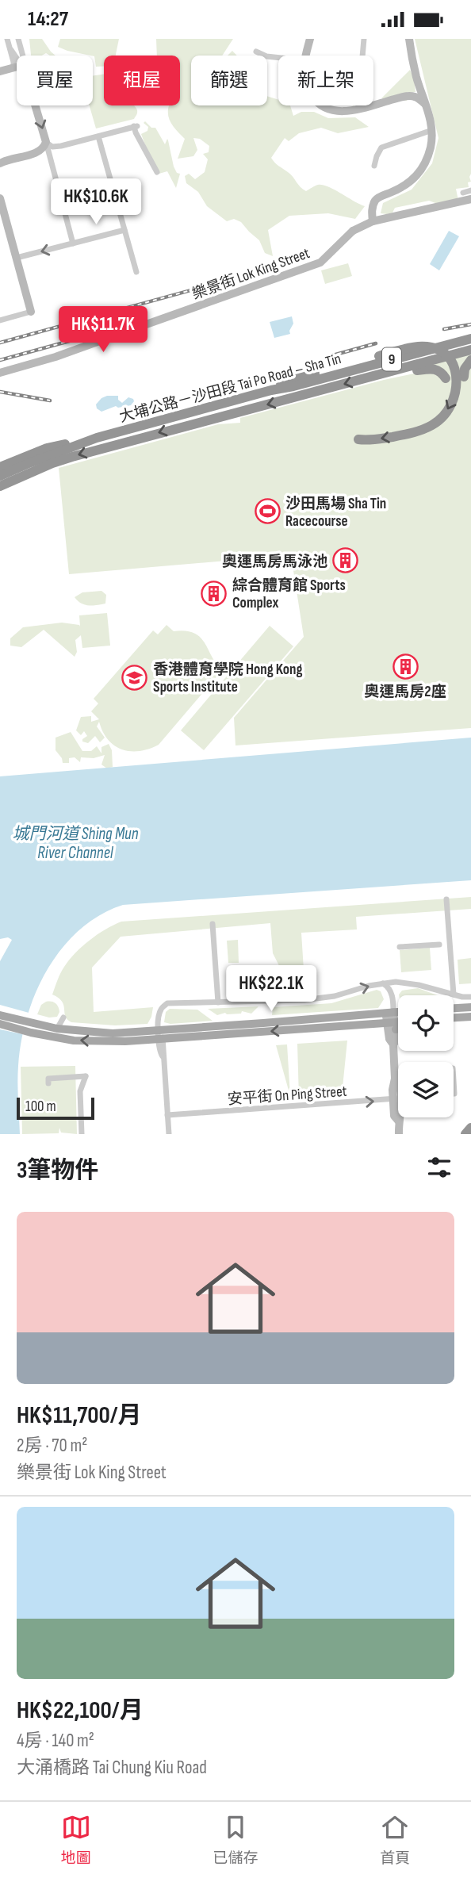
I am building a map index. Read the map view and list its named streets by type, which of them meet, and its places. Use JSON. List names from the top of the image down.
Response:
{
  "streets": {
    "highway": ["9", "大埔公路－沙田段 Tai Po Road – Sha Tin"],
    "street": ["樂景街 Lok King Street", "安平街 On Ping Street"]
  },
  "one_way": ["安平街 On Ping Street"],
  "water": ["城門河道 Shing Mun River Channel"],
  "places": {
    "sports": ["沙田馬場 Sha Tin Racecourse"],
    "building": ["奧運馬房馬泳池", "綜合體育館 Sports Complex", "奧運馬房2座"],
    "school or university": ["香港體育學院 Hong Kong Sports Institute"]
  },
  "scale_bar": "100 m",
  "page": {
    "status": "14:27",
    "chip": [
      "買屋",
      "租屋",
      "篩選",
      "新上架"
    ],
    "price": ["HK$10.6K", "HK$11.7K", "HK$22.1K"],
    "scale": "100 m",
    "heading": "3筆物件",
    "list": [
      {
        "name": "HK$11,700/月",
        "note": "2房 · 70 m² · 樂景街 Lok King Street"
      },
      {
        "name": "HK$22,100/月",
        "note": "4房 · 140 m² · 大涌橋路 Tai Chung Kiu Road"
      }
    ],
    "tabs": ["地圖", "已儲存", "首頁"]
  }
}
